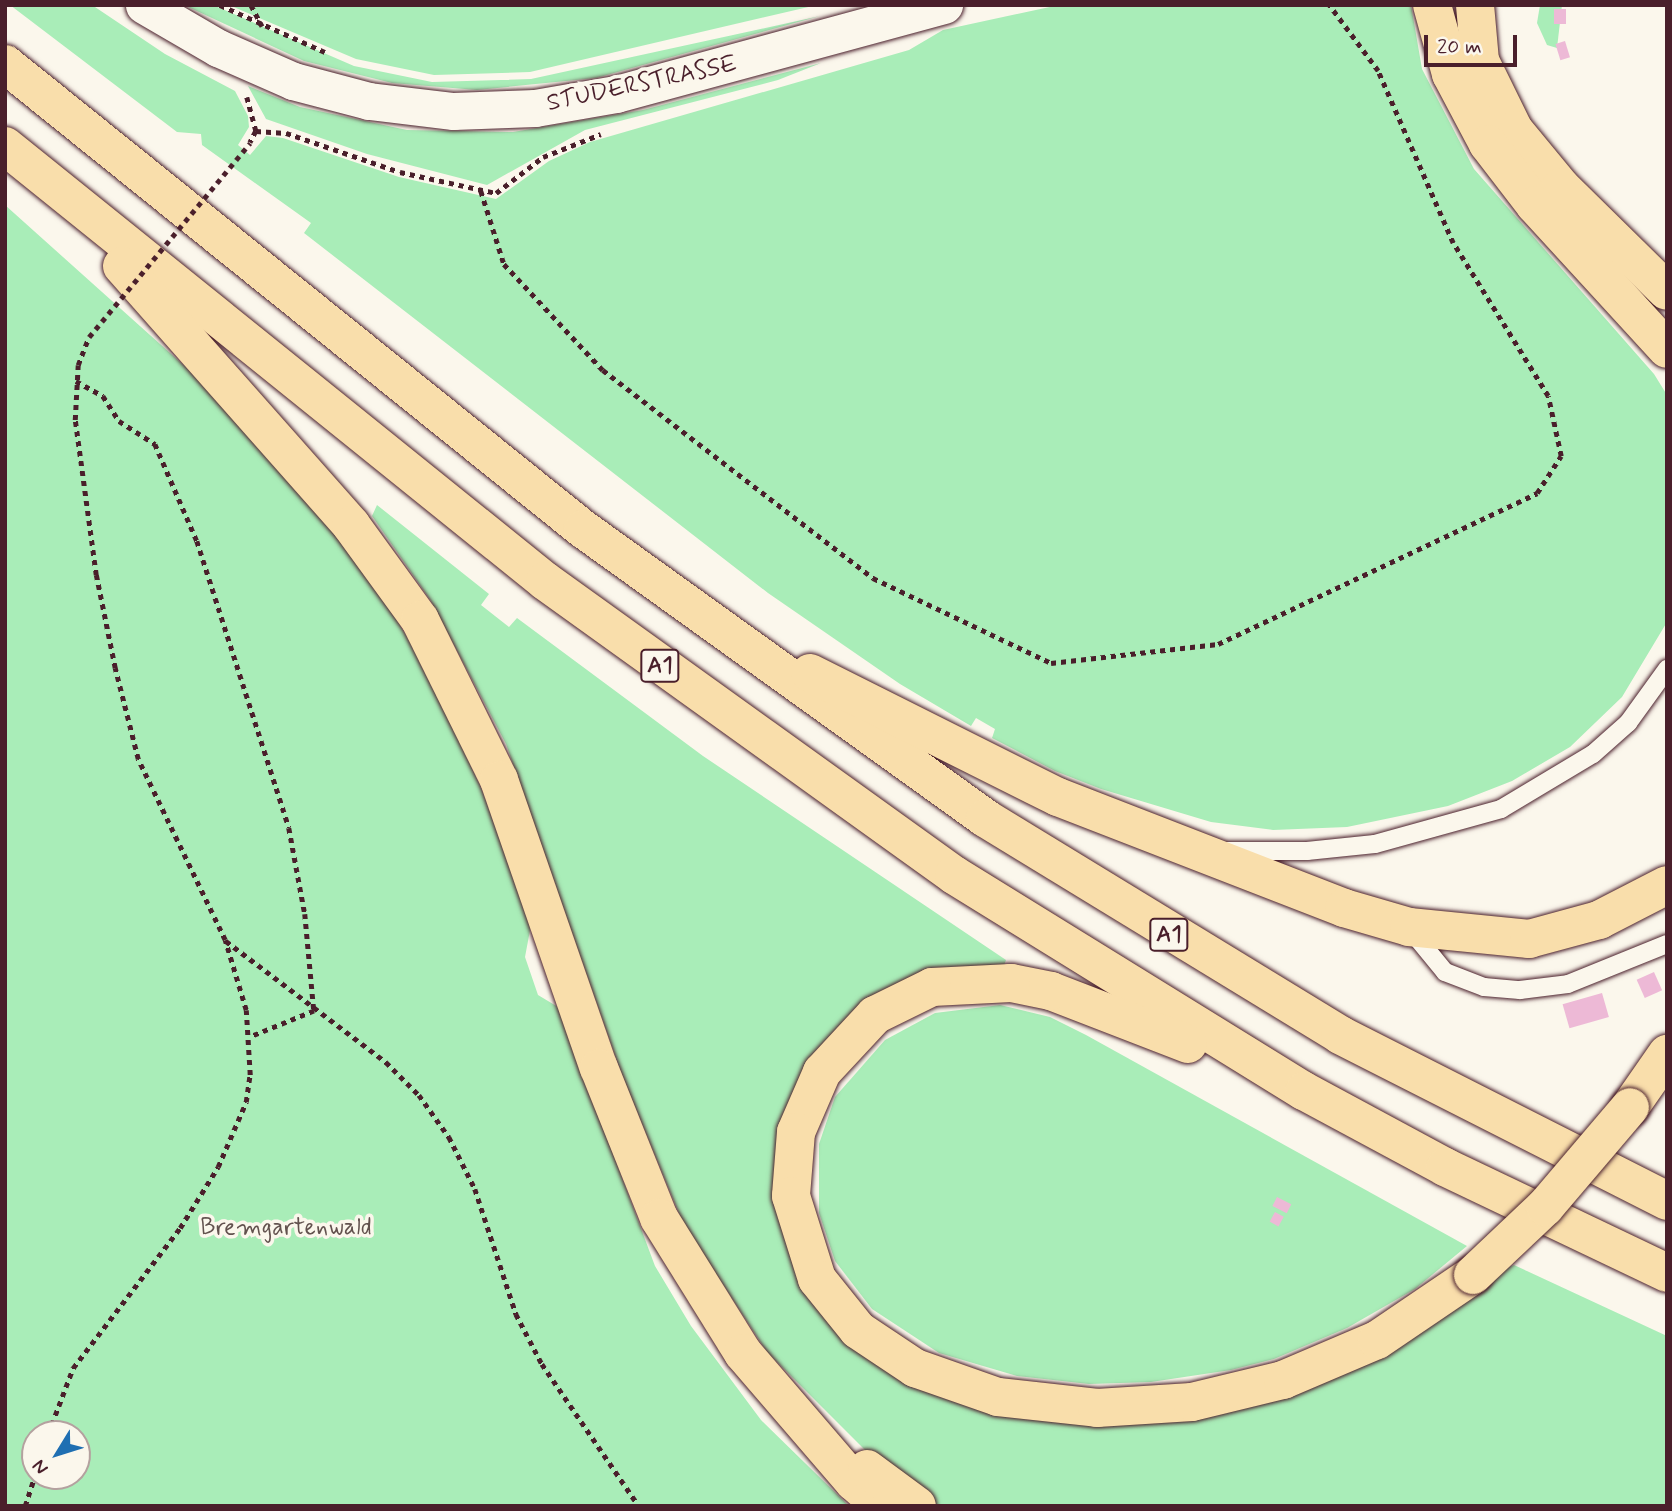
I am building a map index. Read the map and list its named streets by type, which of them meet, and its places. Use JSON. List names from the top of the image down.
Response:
{
  "streets": {
    "highway": ["A1"],
    "street": ["STUDERSTRASSE"]
  },
  "parks": ["Bremgartenwald"],
  "scale_bar": "20 m",
  "north": "bottom left"
}
